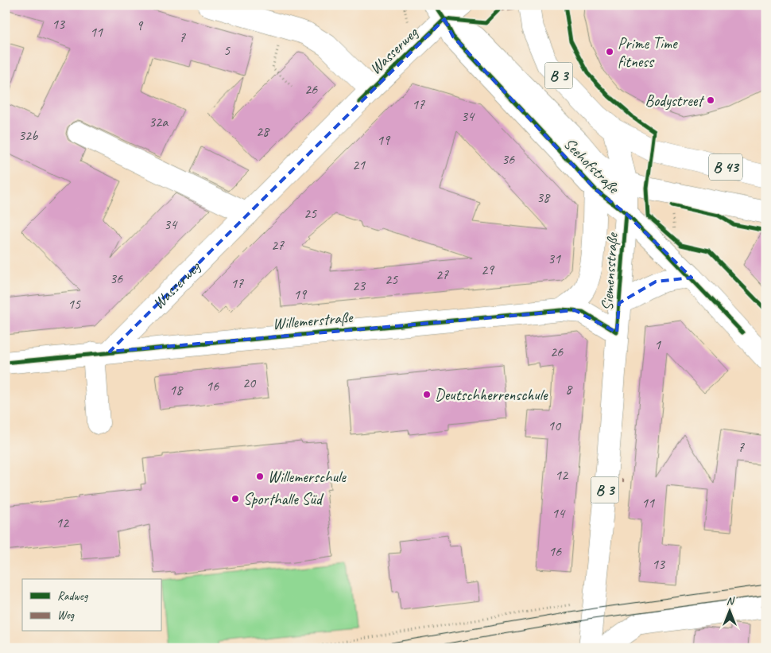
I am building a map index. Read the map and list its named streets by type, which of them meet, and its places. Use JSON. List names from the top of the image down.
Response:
{
  "streets": {
    "street": [
      "Wasserweg",
      "B 3",
      "Seehofstraße",
      "B 43",
      "Siemensstraße",
      "Willemerstraße"
    ]
  },
  "crossings": [
    ["Wasserweg", "Seehofstraße"],
    ["Wasserweg", "Willemerstraße"],
    ["B 3", "B 43"],
    ["B 3", "Siemensstraße"],
    ["Seehofstraße", "B 43"],
    ["Seehofstraße", "Siemensstraße"],
    ["B 43", "Siemensstraße"],
    ["Siemensstraße", "Willemerstraße"]
  ],
  "places": [
    "Prime Time fitness",
    "Bodystreet",
    "Deutschherrenschule",
    "Willemerschule",
    "Sporthalle Süd"
  ],
  "house_numbers": [
    "13",
    "9",
    "11",
    "7",
    "5",
    "26",
    "17",
    "34",
    "32a",
    "28",
    "32b",
    "19",
    "36",
    "21",
    "38",
    "25",
    "34",
    "27",
    "31",
    "29",
    "27",
    "36",
    "25",
    "17",
    "23",
    "19",
    "15",
    "1",
    "26",
    "20",
    "16",
    "8",
    "18",
    "10",
    "7",
    "12",
    "11",
    "14",
    "12",
    "16",
    "13"
  ],
  "legend": ["Radweg", "Weg"],
  "north": "top"
}
